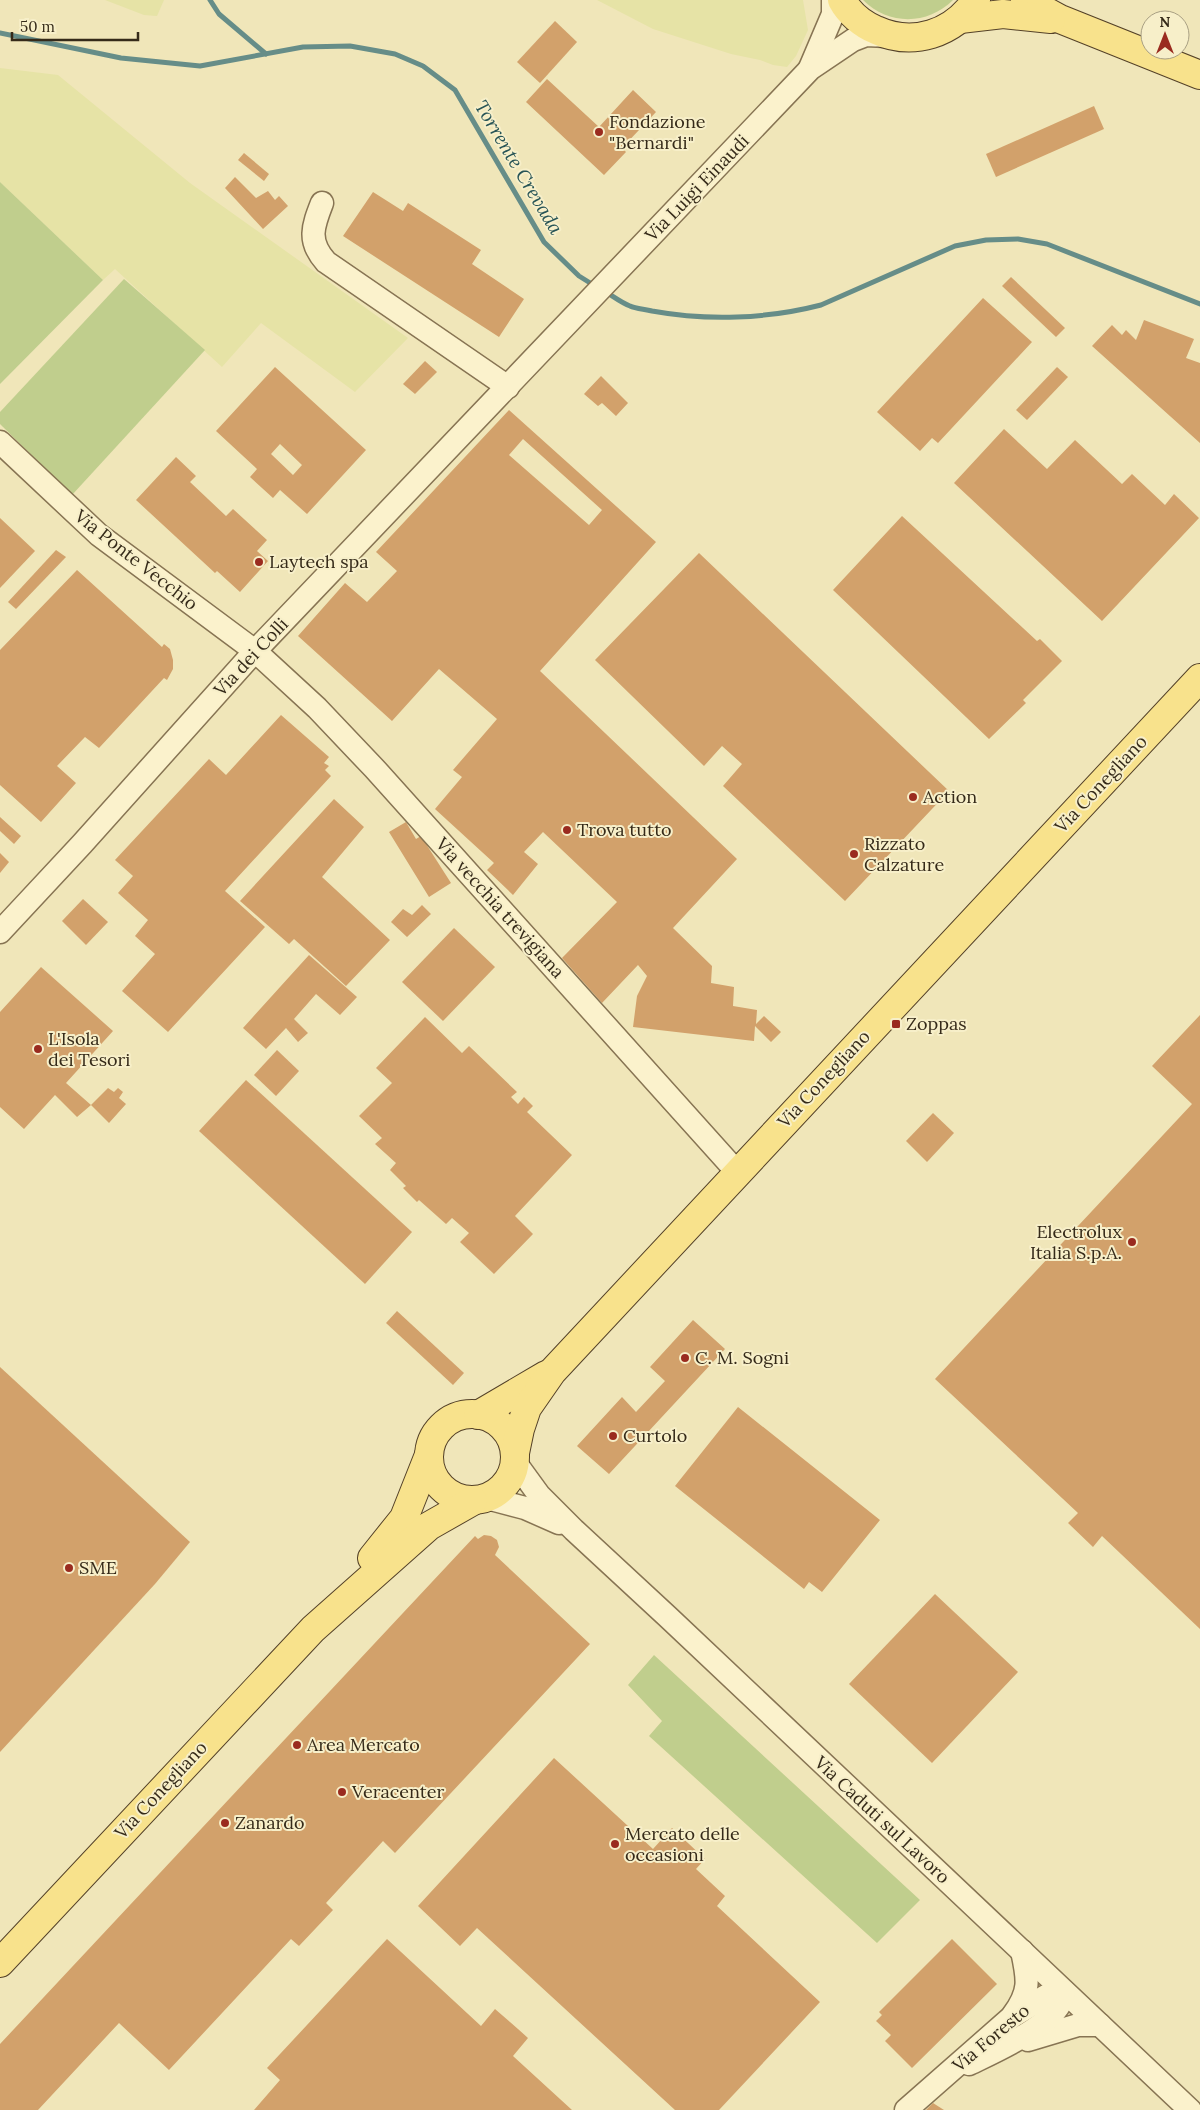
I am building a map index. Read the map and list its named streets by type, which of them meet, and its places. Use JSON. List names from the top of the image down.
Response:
{
  "streets": {
    "main road": ["Via Conegliano"],
    "street": [
      "Via Luigi Einaudi",
      "Via Ponte Vecchio",
      "Via dei Colli",
      "Via vecchia trevigiana",
      "Via Caduti sul Lavoro",
      "Via Foresto"
    ]
  },
  "crossings": [
    ["Via Luigi Einaudi", "Via dei Colli"],
    ["Via Ponte Vecchio", "Via dei Colli"],
    ["Via Ponte Vecchio", "Via vecchia trevigiana"],
    ["Via dei Colli", "Via vecchia trevigiana"],
    ["Via Conegliano", "Via vecchia trevigiana"],
    ["Via Conegliano", "Via Caduti sul Lavoro"],
    ["Via Caduti sul Lavoro", "Via Foresto"]
  ],
  "water": ["Torrente Crevada"],
  "places": {
    "other": [
      "Fondazione \"Bernardi\"",
      "Laytech spa",
      "Action",
      "Trova tutto",
      "Rizzato Calzature",
      "L'Isola dei Tesori",
      "Electrolux Italia S.p.A.",
      "C. M. Sogni",
      "Curtolo",
      "SME",
      "Area Mercato",
      "Veracenter",
      "Zanardo",
      "Mercato delle occasioni"
    ],
    "transit": ["Zoppas"]
  },
  "scale_bar": "50 m",
  "north": "top"
}
